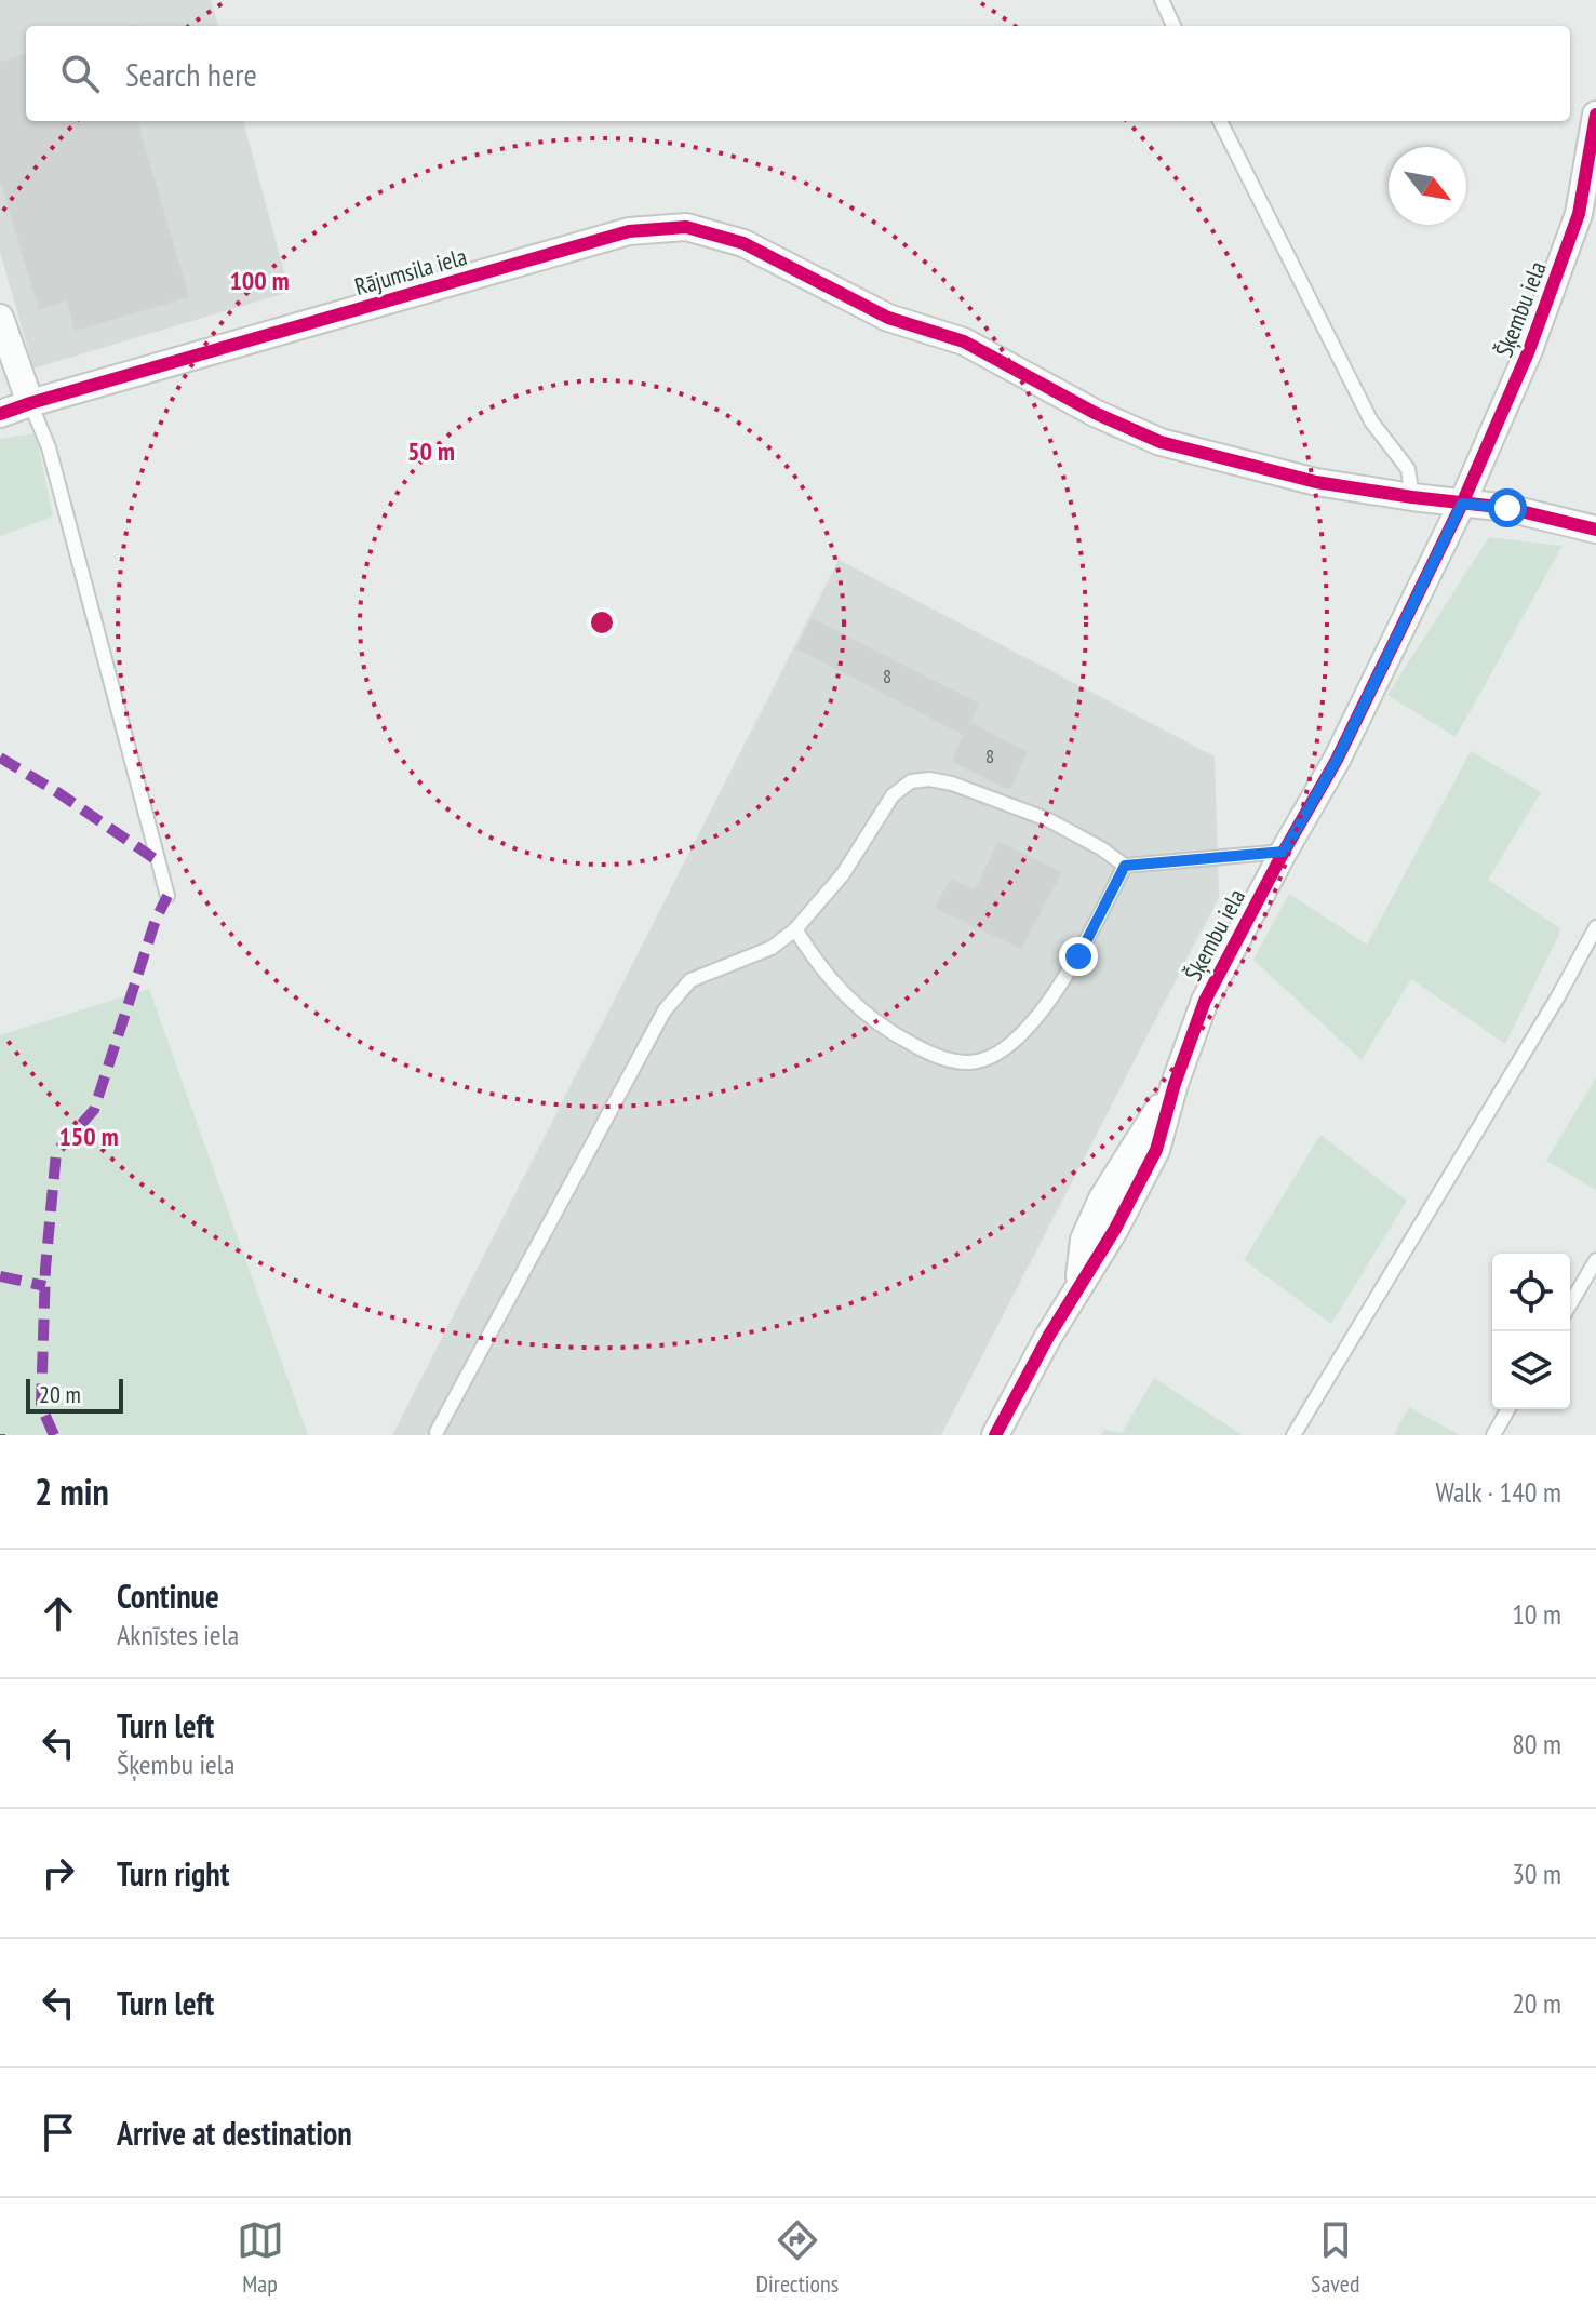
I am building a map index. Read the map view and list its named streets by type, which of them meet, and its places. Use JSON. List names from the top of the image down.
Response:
{
  "streets": {
    "street": ["Rājumsila iela", "Šķembu iela"]
  },
  "house_numbers": ["8", "8"],
  "scale_bar": "20 m",
  "north": "bottom right",
  "page": {
    "search": "Search here",
    "scale": "20 m",
    "heading": ["2 min", "Walk · 140 m"],
    "list": [
      ["Continue", "Aknīstes iela", "10 m"],
      ["Turn left", "Šķembu iela", "80 m"],
      ["Turn right", "30 m"],
      ["Turn left", "20 m"],
      "Arrive at destination"
    ],
    "nav": ["Map", "Directions", "Saved"]
  },
  "rings": ["100 m", "50 m", "150 m"]
}
